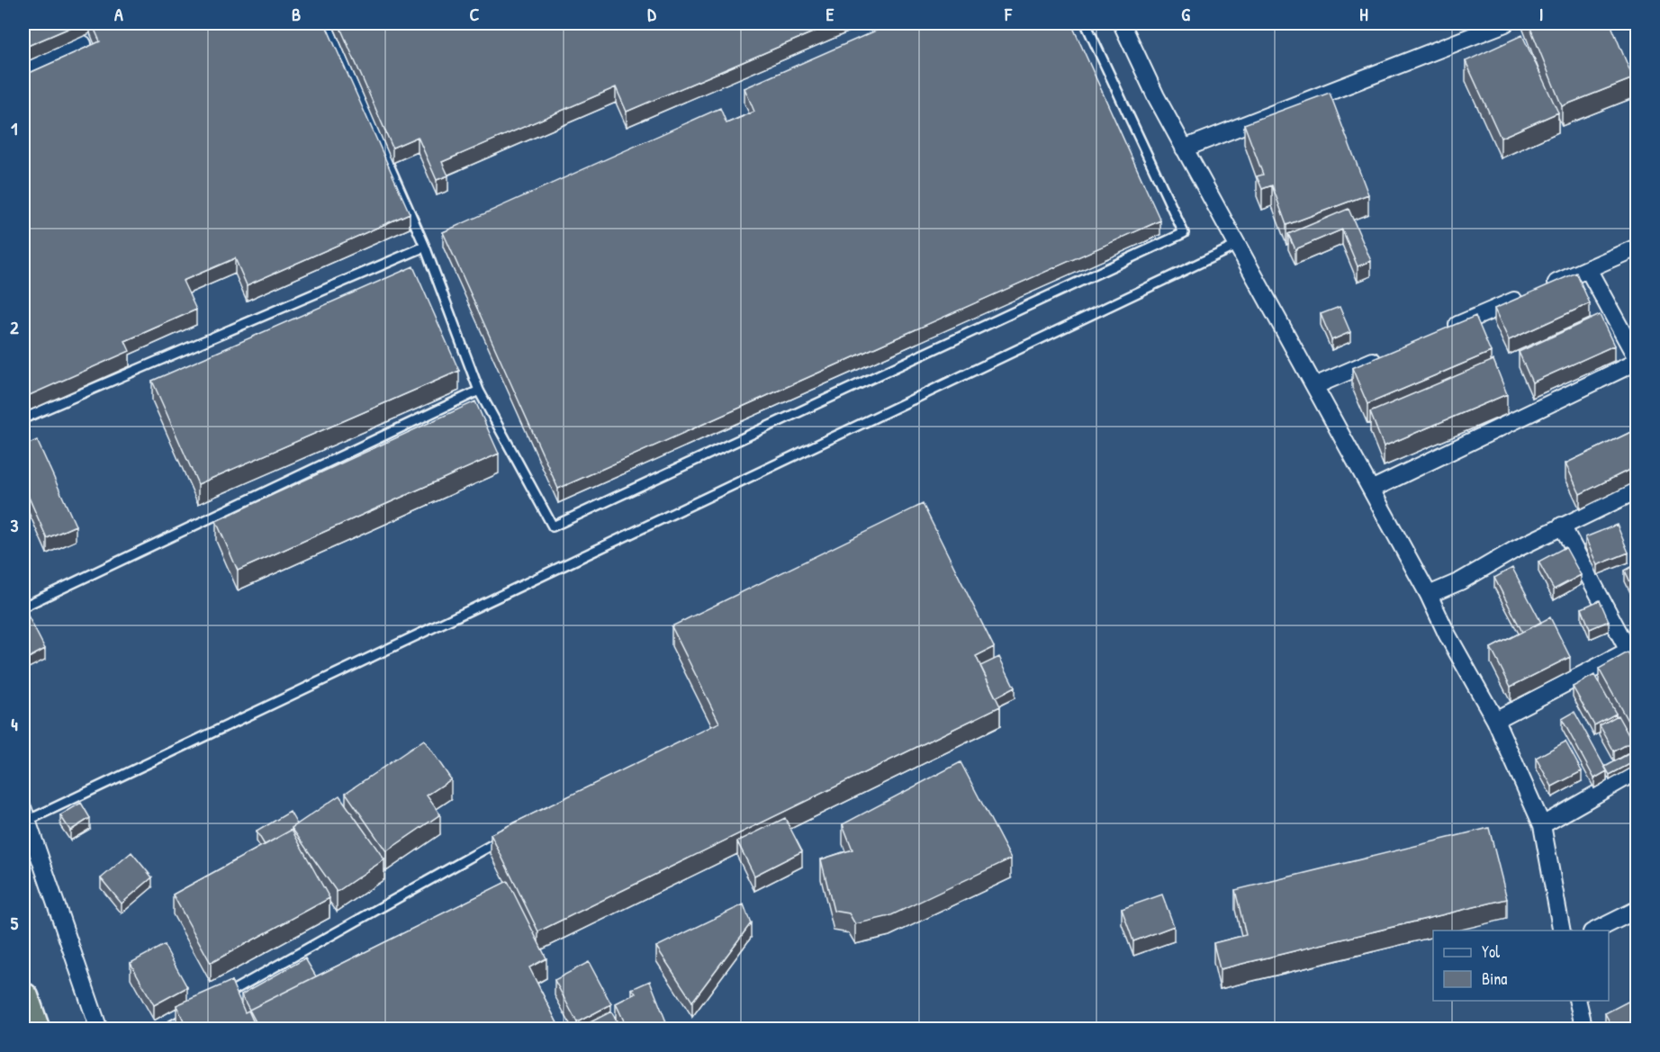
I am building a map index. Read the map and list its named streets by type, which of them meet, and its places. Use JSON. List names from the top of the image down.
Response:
{
  "legend": ["Yol", "Bina"],
  "grid": {
    "columns": [
      "A",
      "B",
      "C",
      "D",
      "E",
      "F",
      "G",
      "H",
      "I"
    ],
    "rows": [
      "1",
      "2",
      "3",
      "4",
      "5"
    ]
  }
}
